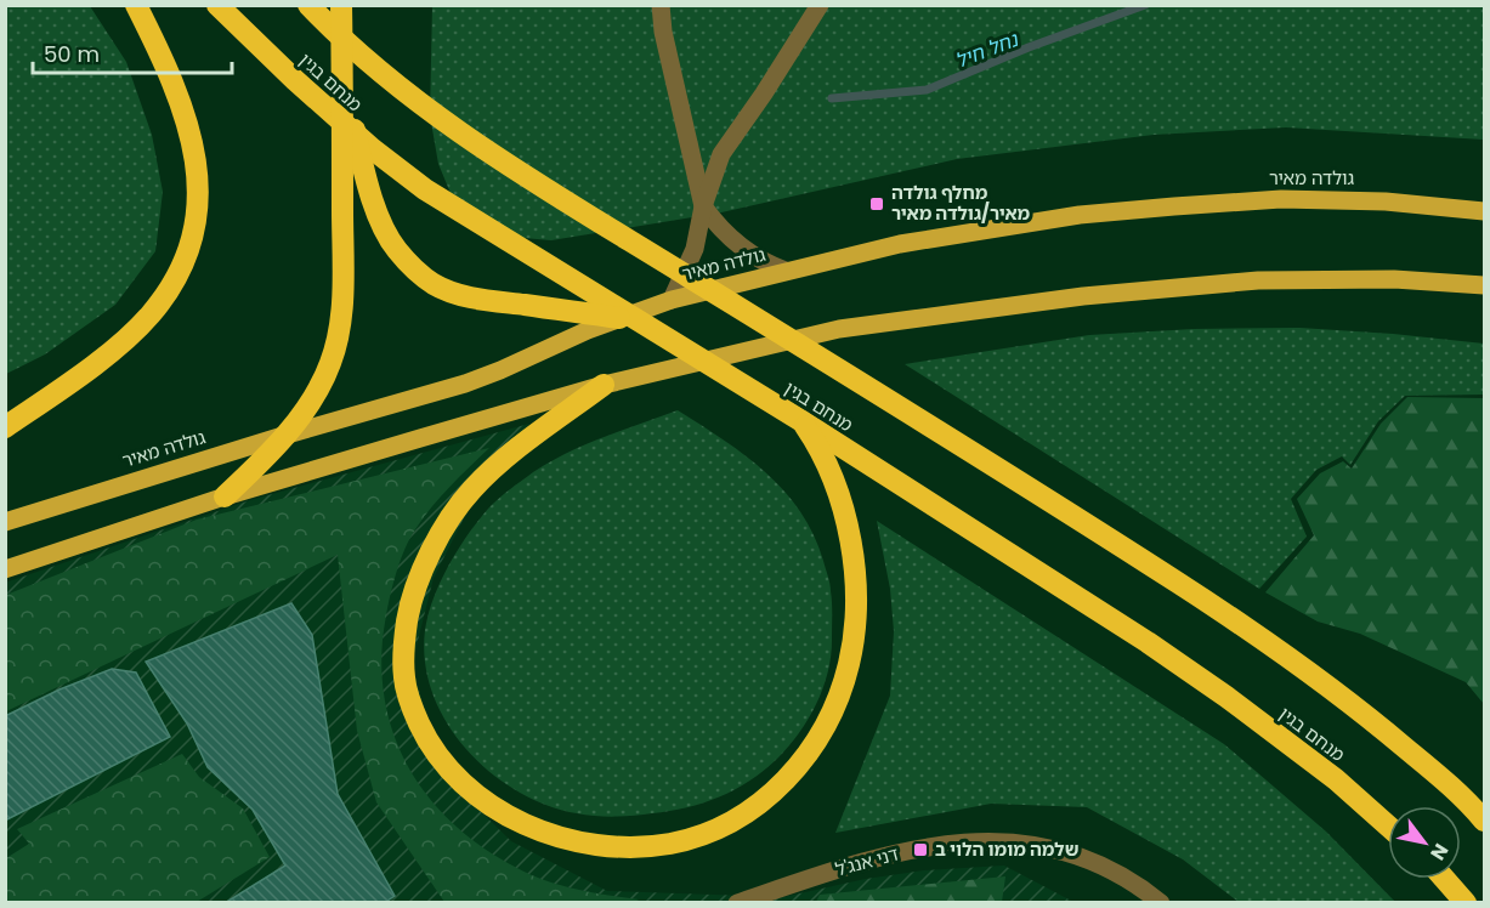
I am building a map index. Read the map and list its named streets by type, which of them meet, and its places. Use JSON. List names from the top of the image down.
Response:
{
  "streets": {
    "highway": ["מנחם בגין"],
    "main road": ["גולדה מאיר"],
    "street": ["דני אנג'ל"]
  },
  "water": ["נחל חיל"],
  "places": {
    "transit": ["מחלף גולדה מאיר/גולדה מאיר", "שלמה מומו הלוי ב"]
  },
  "scale_bar": "50 m",
  "north": "bottom right"
}
